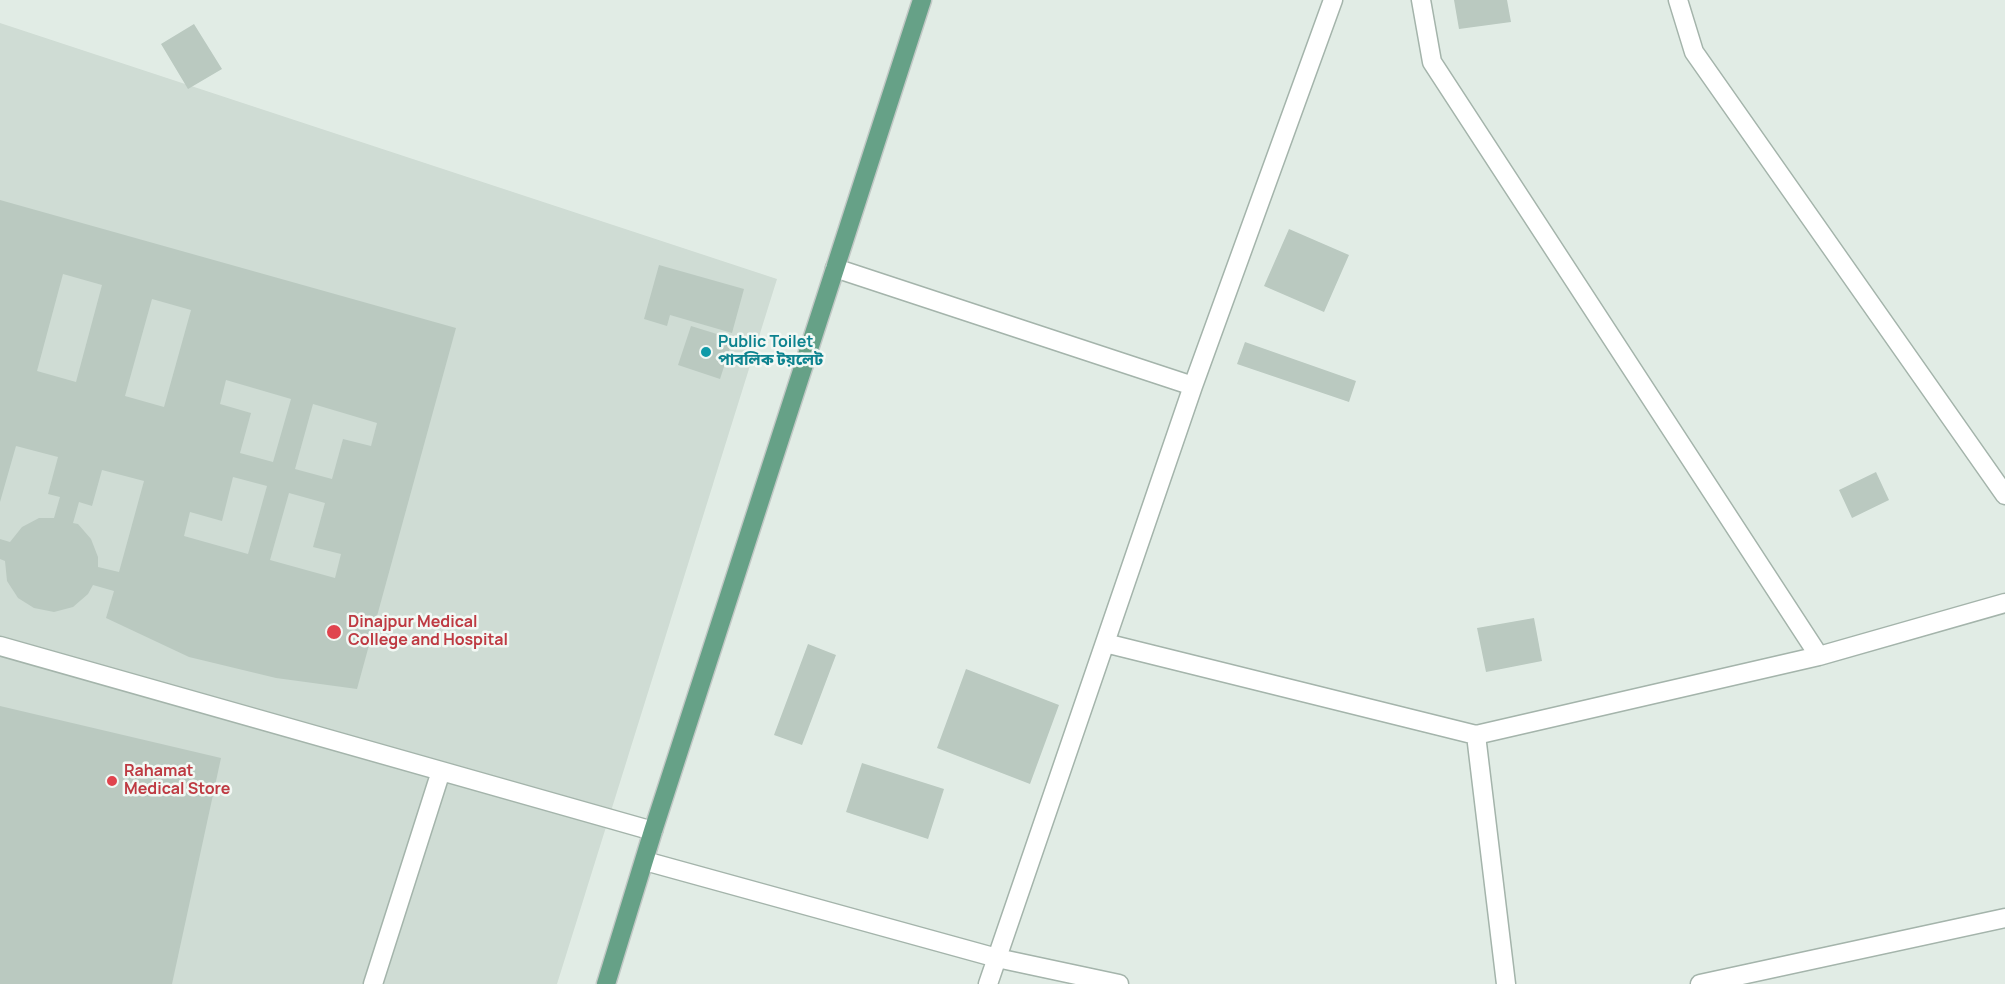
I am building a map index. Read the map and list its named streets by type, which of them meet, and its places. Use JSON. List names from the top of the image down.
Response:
{
  "places": ["Public Toilet পাবলিক টয়লেট", "Dinajpur Medical College and Hospital", "Rahamat Medical Store"]
}
